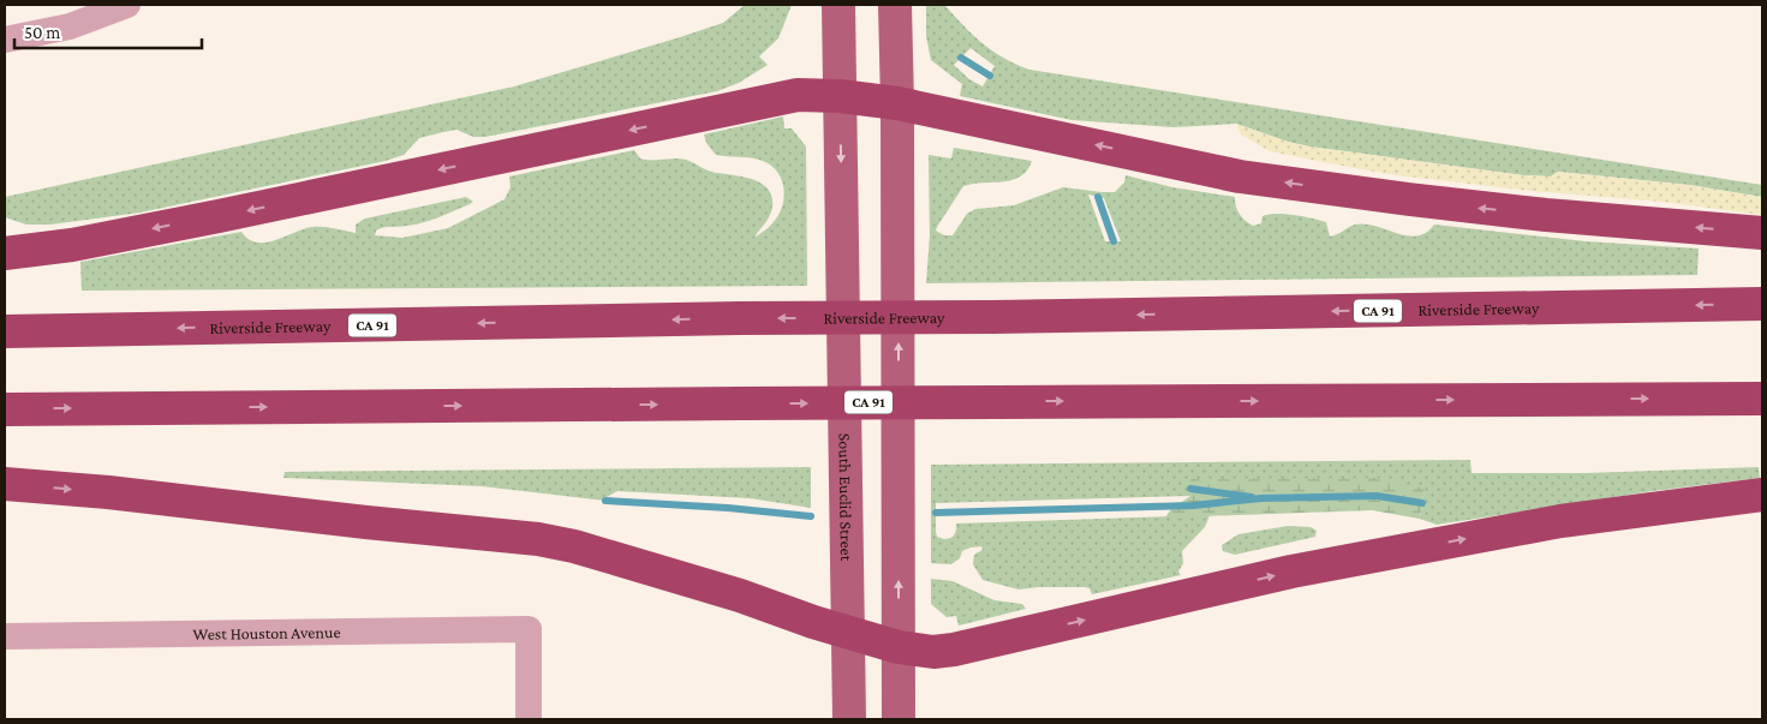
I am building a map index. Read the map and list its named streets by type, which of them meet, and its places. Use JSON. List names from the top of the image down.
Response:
{
  "streets": {
    "highway": ["Riverside Freeway", "CA 91"],
    "main road": ["South Euclid Street"],
    "street": ["West Houston Avenue"]
  },
  "scale_bar": "50 m"
}
